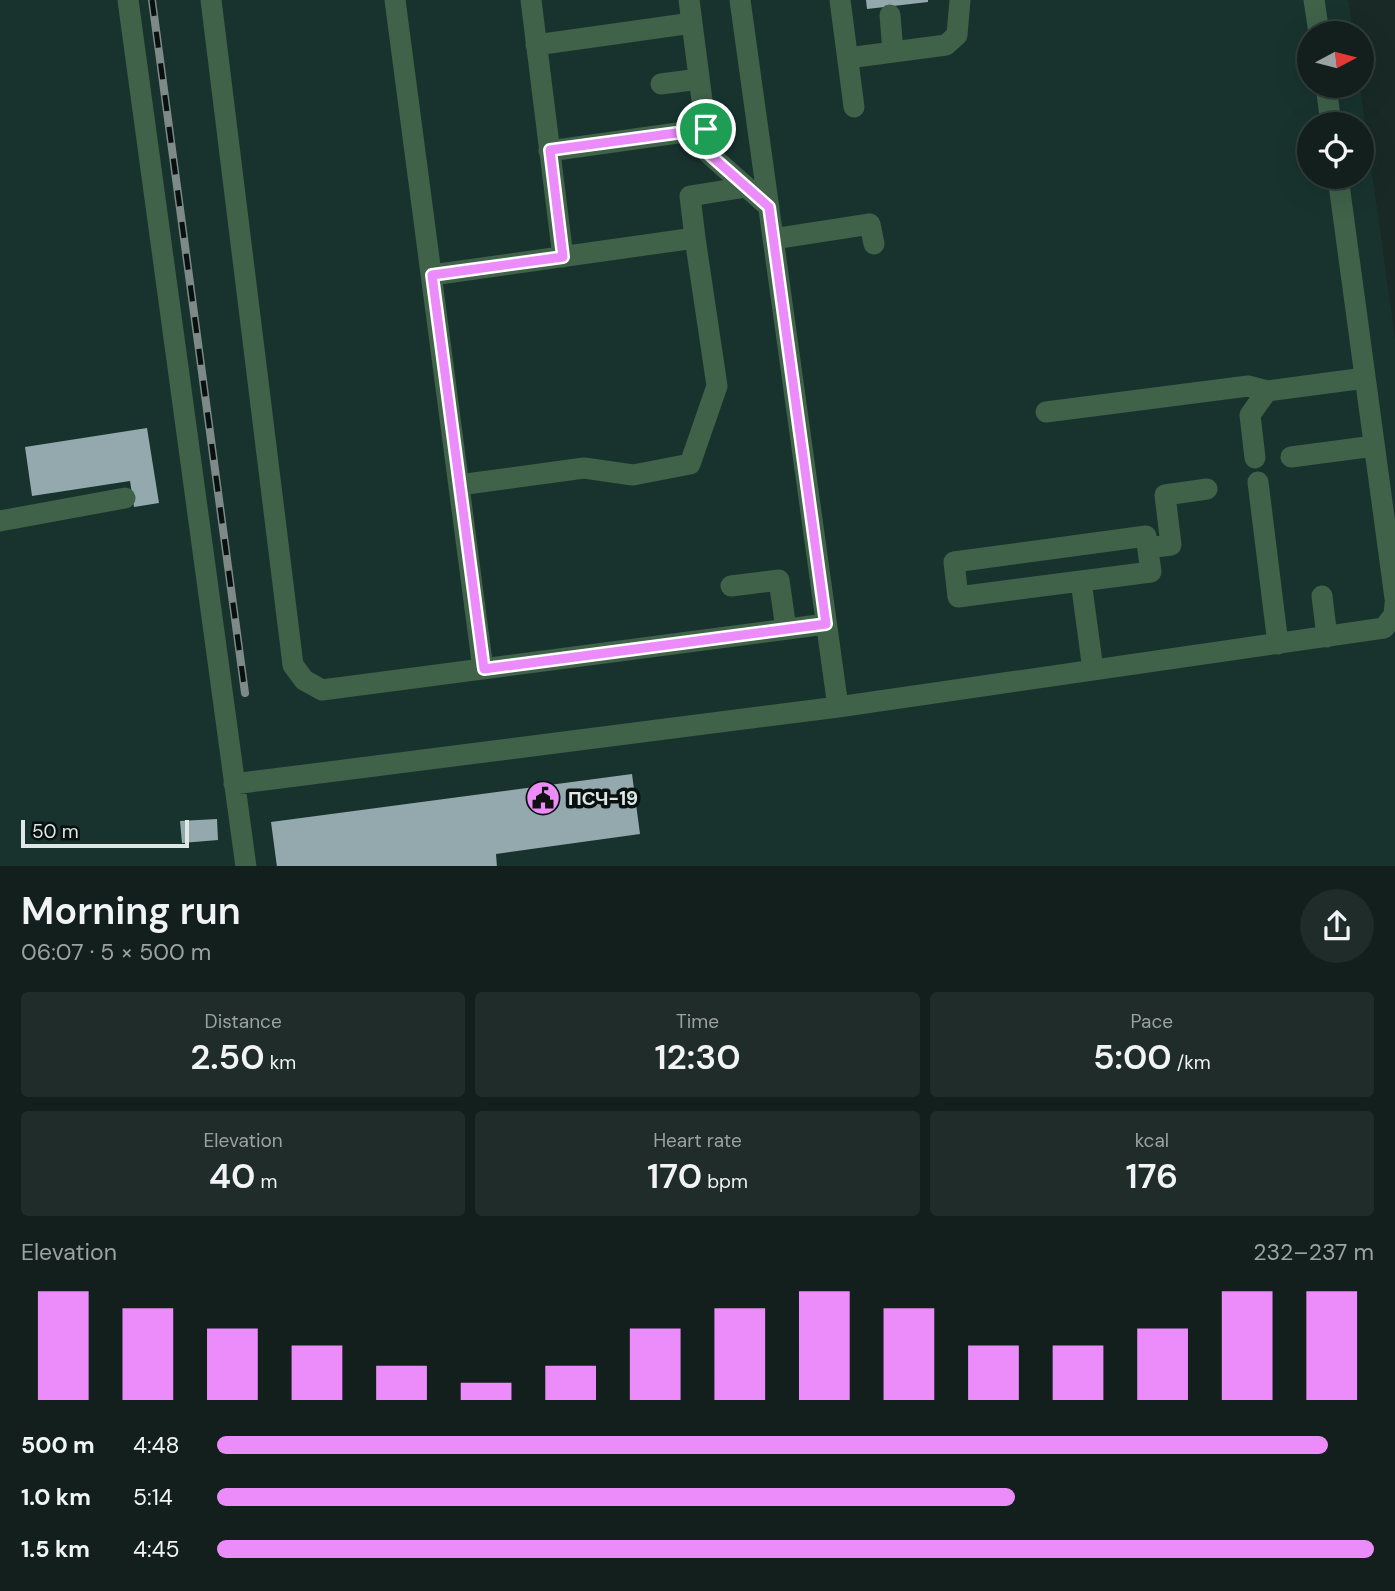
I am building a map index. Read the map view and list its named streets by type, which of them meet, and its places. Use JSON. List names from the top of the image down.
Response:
{
  "places": {
    "public building": ["ПСЧ-19"]
  },
  "scale_bar": "50 m",
  "north": "right",
  "page": {
    "scale": "50 m",
    "heading": ["Morning run", "06:07 · 5 × 500 m"],
    "stats": [
      ["Distance", "2.50 km"],
      ["Time", "12:30"],
      ["Pace", "5:00 /km"],
      ["Elevation", "40 m"],
      ["Heart rate", "170 bpm"],
      ["kcal", "176"]
    ],
    "chart": ["Elevation", "232–237 m"],
    "list": [
      {
        "name": "500 m",
        "note": "4:48"
      },
      {
        "name": "1.0 km",
        "note": "5:14"
      },
      {
        "name": "1.5 km",
        "note": "4:45"
      }
    ]
  }
}
